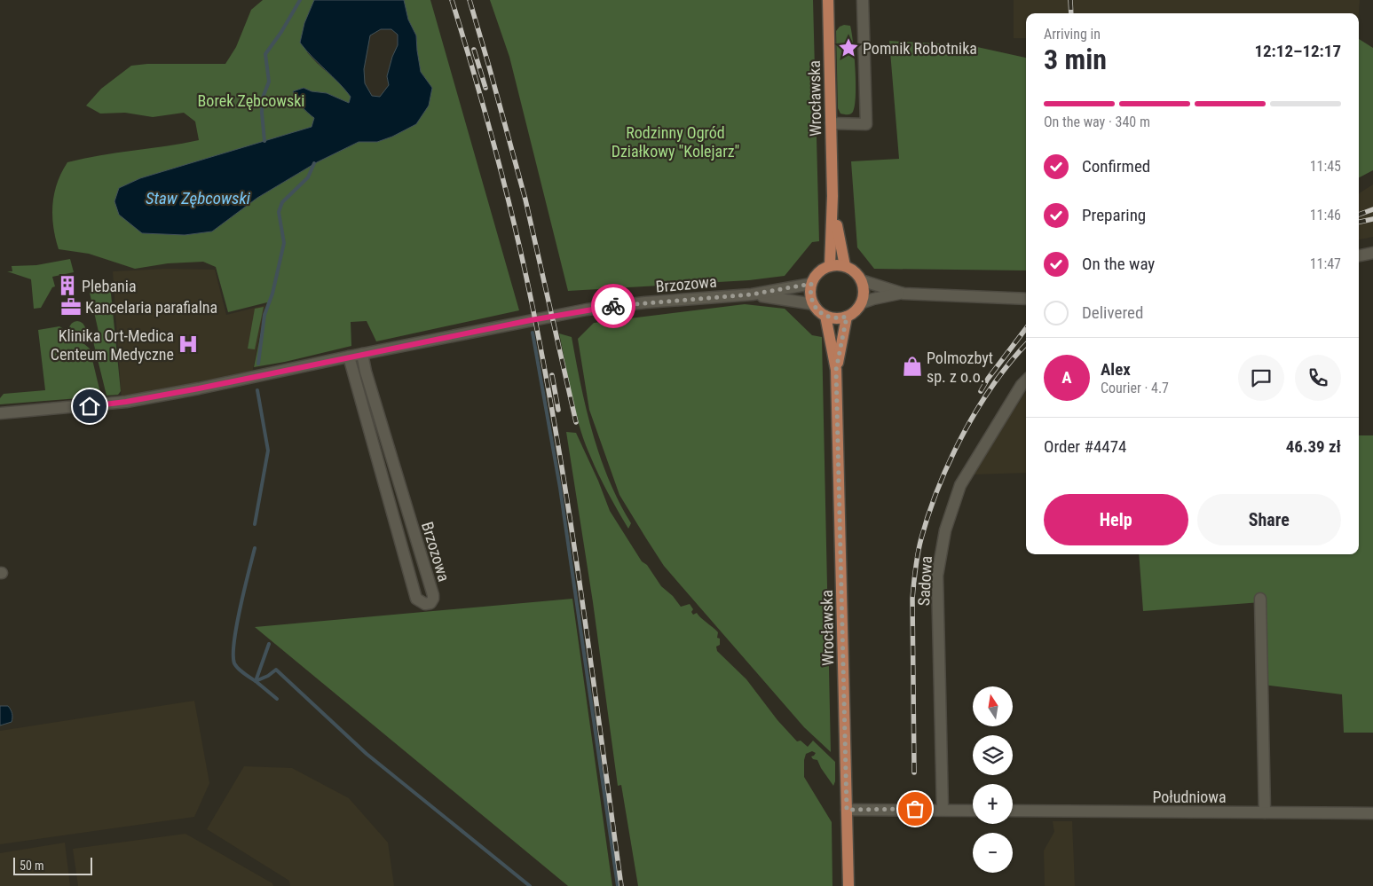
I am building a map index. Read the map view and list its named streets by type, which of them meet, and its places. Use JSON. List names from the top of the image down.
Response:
{
  "streets": {
    "main road": ["Wrocławska"],
    "street": ["Brzozowa", "Sadowa", "Południowa"]
  },
  "crossings": [
    ["Wrocławska", "Brzozowa"]
  ],
  "water": ["Staw Zębcowski"],
  "parks": ["Borek Zębcowski", "Rodzinny Ogród Działkowy \"Kolejarz\""],
  "places": {
    "place": ["Pomnik Robotnika"],
    "building": ["Plebania"],
    "office": ["Kancelaria parafialna"],
    "hospital": ["Klinika Ort-Medica Centeum Medyczne"],
    "shop": ["Polmozbyt sp. z o.o."]
  },
  "scale_bar": "50 m",
  "north": "top",
  "page": {
    "heading": ["3 min", "Arriving in", "12:12–12:17"],
    "panel": [
      "Alex",
      "Courier · 4.7",
      "Order #4474",
      "46.39 zł"
    ],
    "bar": "On the way · 340 m",
    "list": [
      ["Confirmed", "11:45"],
      ["Preparing", "11:46"],
      ["On the way", "11:47"],
      "Delivered"
    ],
    "round": "A",
    "buttons": ["Help", "Share"],
    "map_buttons": ["+", "−"],
    "scale": "50 m"
  }
}
